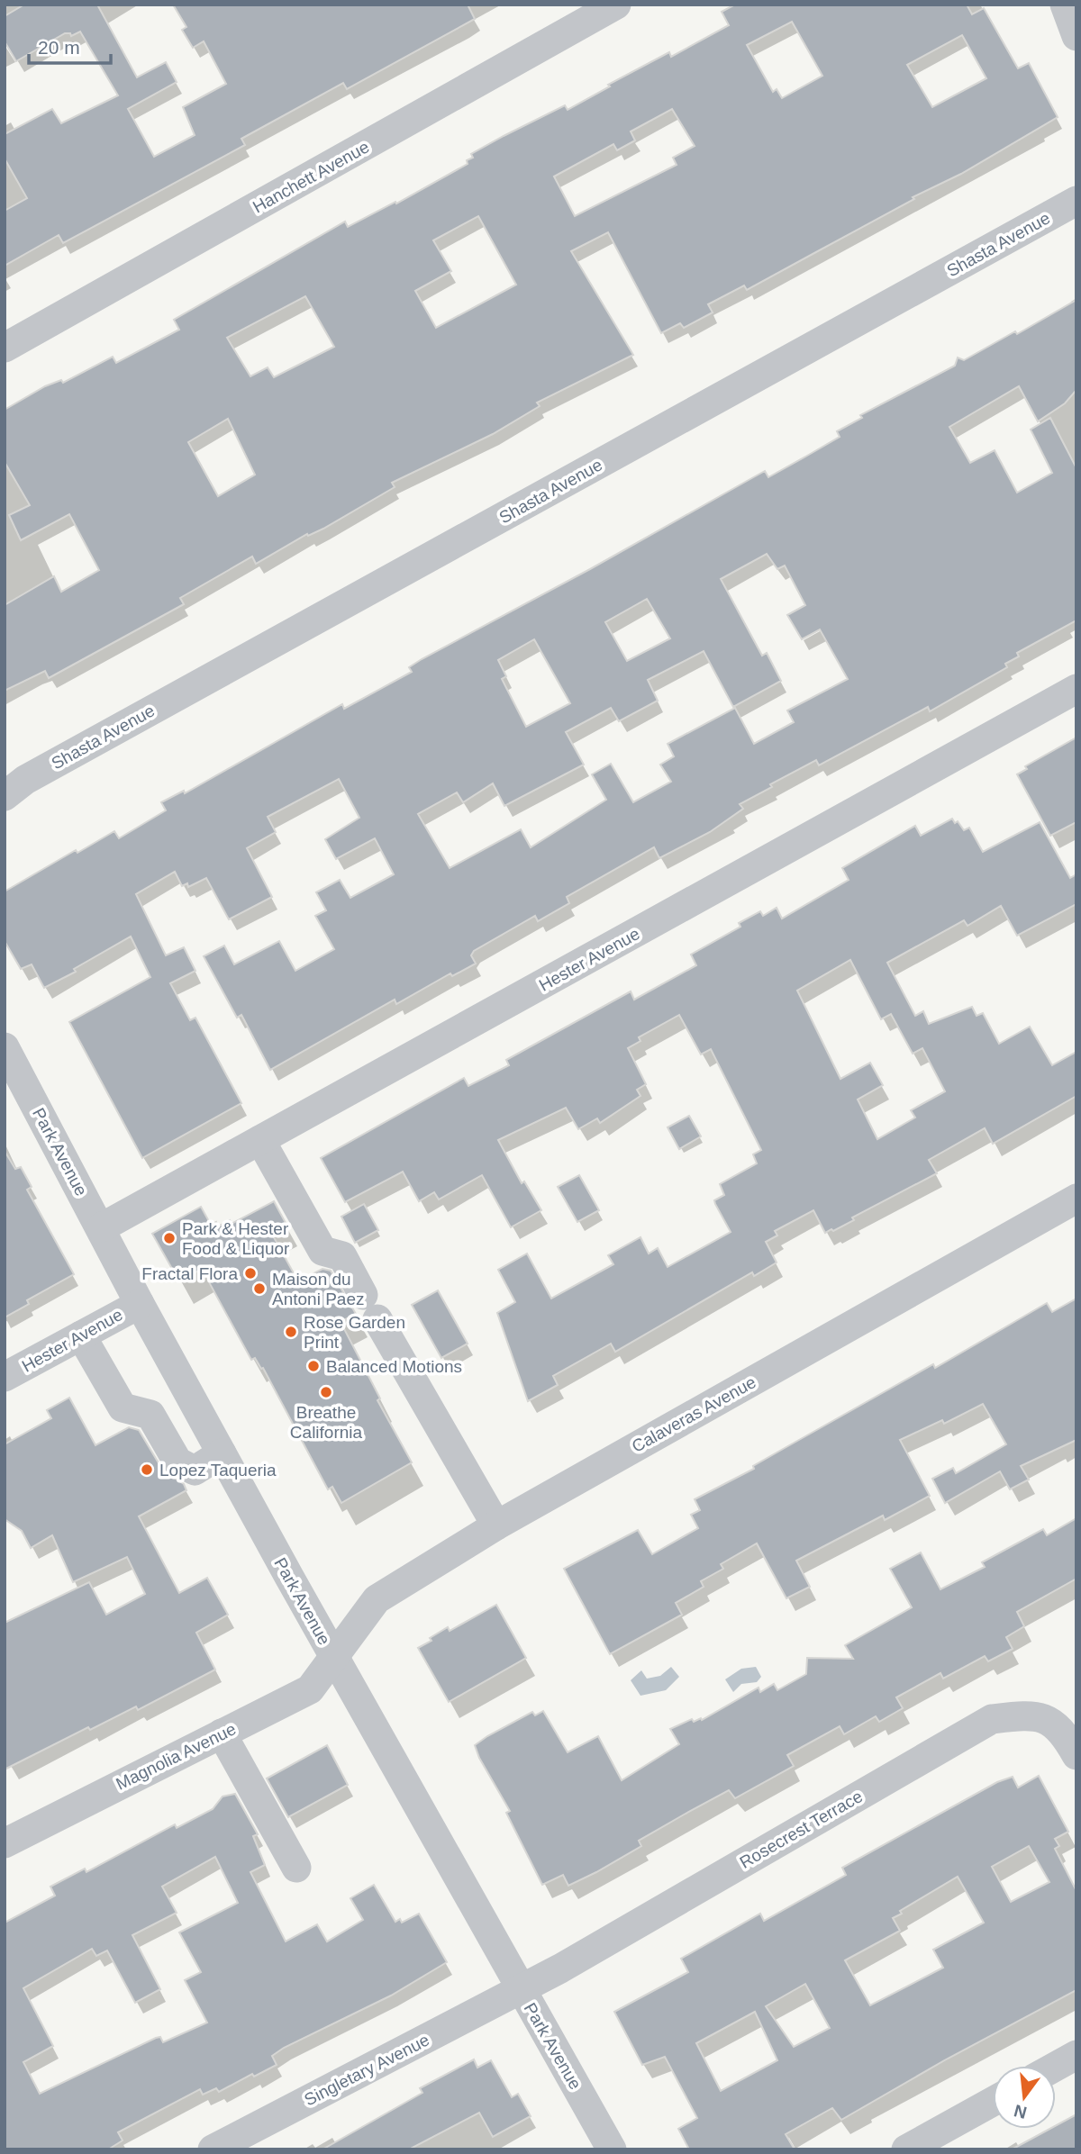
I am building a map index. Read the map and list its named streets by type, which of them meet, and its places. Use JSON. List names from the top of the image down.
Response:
{
  "streets": {
    "street": [
      "Hanchett Avenue",
      "Shasta Avenue",
      "Hester Avenue",
      "Park Avenue",
      "Calaveras Avenue",
      "Magnolia Avenue",
      "Rosecrest Terrace",
      "Singletary Avenue"
    ]
  },
  "crossings": [
    ["Hester Avenue", "Park Avenue"],
    ["Park Avenue", "Calaveras Avenue"],
    ["Park Avenue", "Magnolia Avenue"],
    ["Park Avenue", "Rosecrest Terrace"],
    ["Park Avenue", "Singletary Avenue"],
    ["Calaveras Avenue", "Magnolia Avenue"],
    ["Rosecrest Terrace", "Singletary Avenue"]
  ],
  "places": [
    "Park & Hester Food & Liquor",
    "Fractal Flora",
    "Maison du Antoni Paez",
    "Rose Garden Print",
    "Balanced Motions",
    "Breathe California",
    "Lopez Taqueria"
  ],
  "scale_bar": "20 m",
  "north": "bottom"
}
